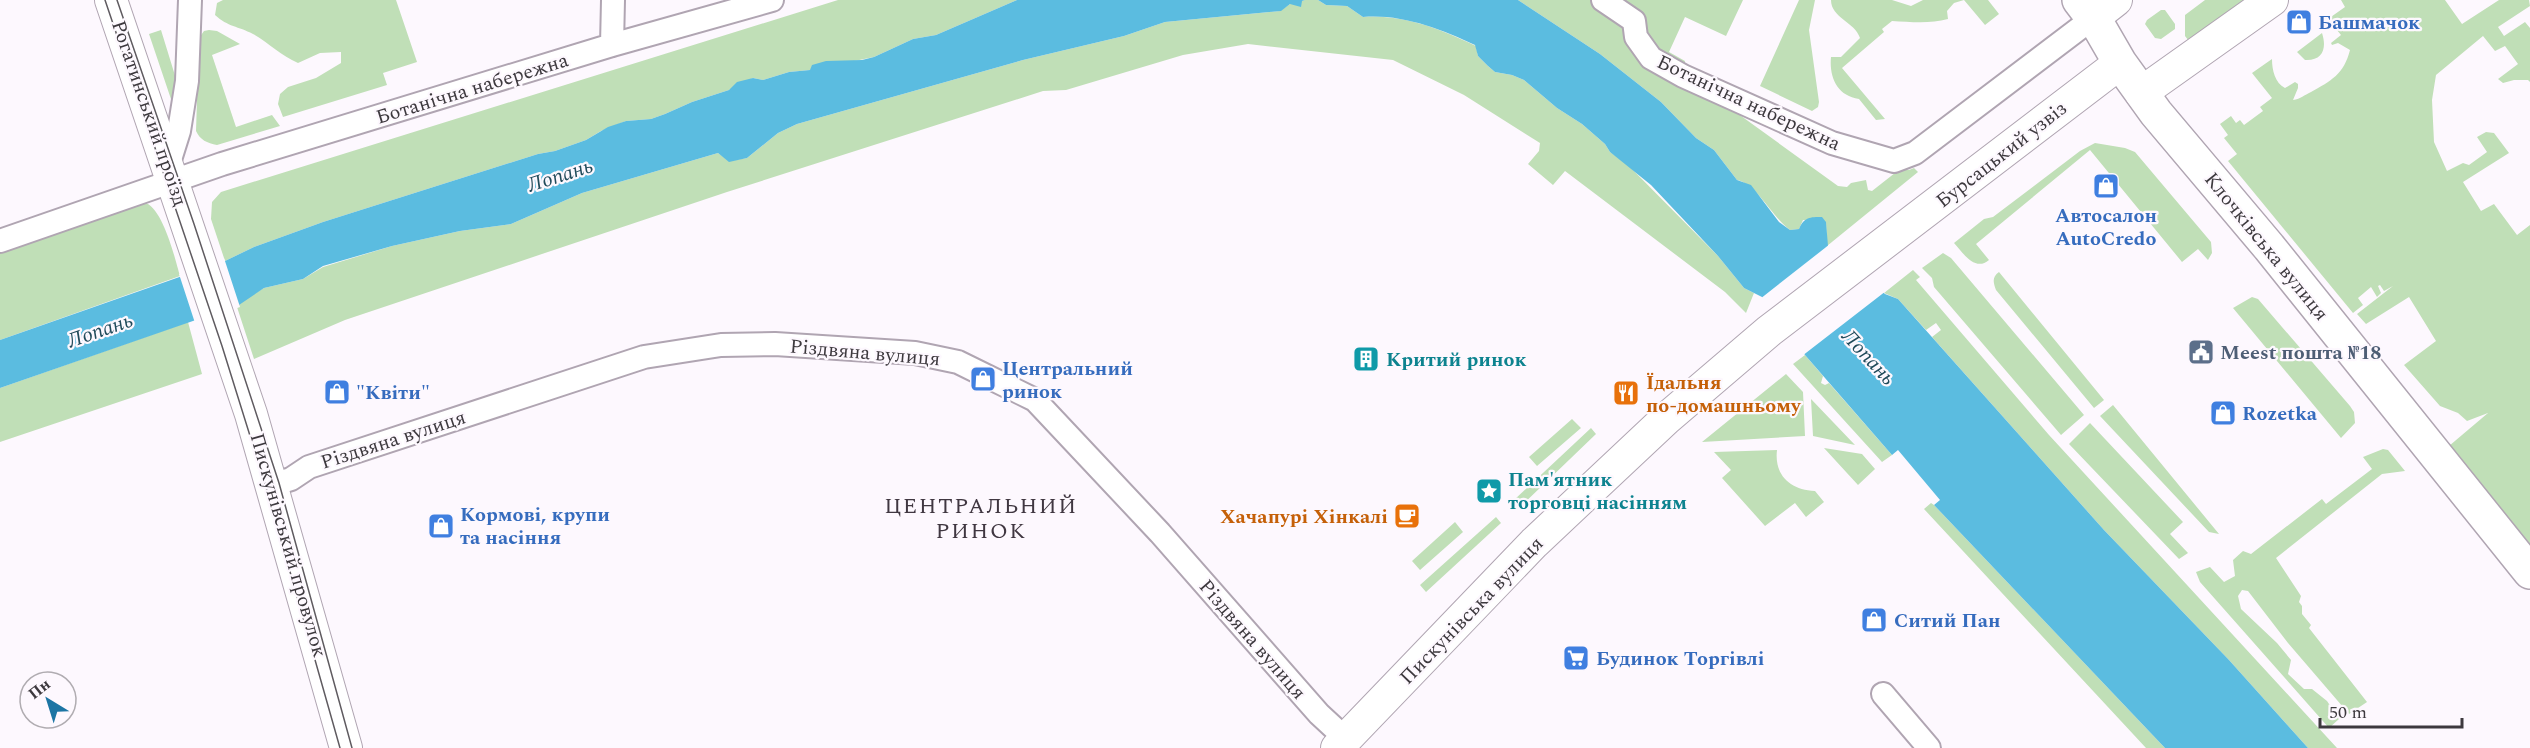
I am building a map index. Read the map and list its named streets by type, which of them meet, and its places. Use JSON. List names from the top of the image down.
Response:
{
  "streets": {
    "main road": ["Клочківська вулиця"],
    "street": [
      "Ботанічна набережна",
      "Рогатинський проїзд",
      "Бурсацький узвіз",
      "Різдвяна вулиця",
      "Пискунівський провулок",
      "Пискунівська вулиця"
    ]
  },
  "crossings": [
    ["Ботанічна набережна", "Рогатинський проїзд"],
    ["Ботанічна набережна", "Клочківська вулиця"],
    ["Рогатинський проїзд", "Пискунівський провулок"],
    ["Бурсацький узвіз", "Клочківська вулиця"],
    ["Бурсацький узвіз", "Пискунівська вулиця"],
    ["Різдвяна вулиця", "Пискунівський провулок"],
    ["Різдвяна вулиця", "Пискунівська вулиця"]
  ],
  "districts": ["ЦЕНТРАЛЬНИЙ РИНОК"],
  "water": ["Лопань"],
  "places": {
    "shop": [
      "Башмачок",
      "Автосалон AutoCredo",
      "Центральний ринок",
      "\"Квіти\"",
      "Rozetka",
      "Кормові, крупи та насіння",
      "Ситий Пан"
    ],
    "public building": ["Meest пошта №18"],
    "building": ["Критий ринок"],
    "restaurant": ["Їдальня по-домашньому"],
    "place": ["Пам'ятник торговці насінням"],
    "cafe": ["Хачапурі Хінкалі"],
    "supermarket": ["Будинок Торгівлі"]
  },
  "scale_bar": "50 m",
  "north": "top left"
}
